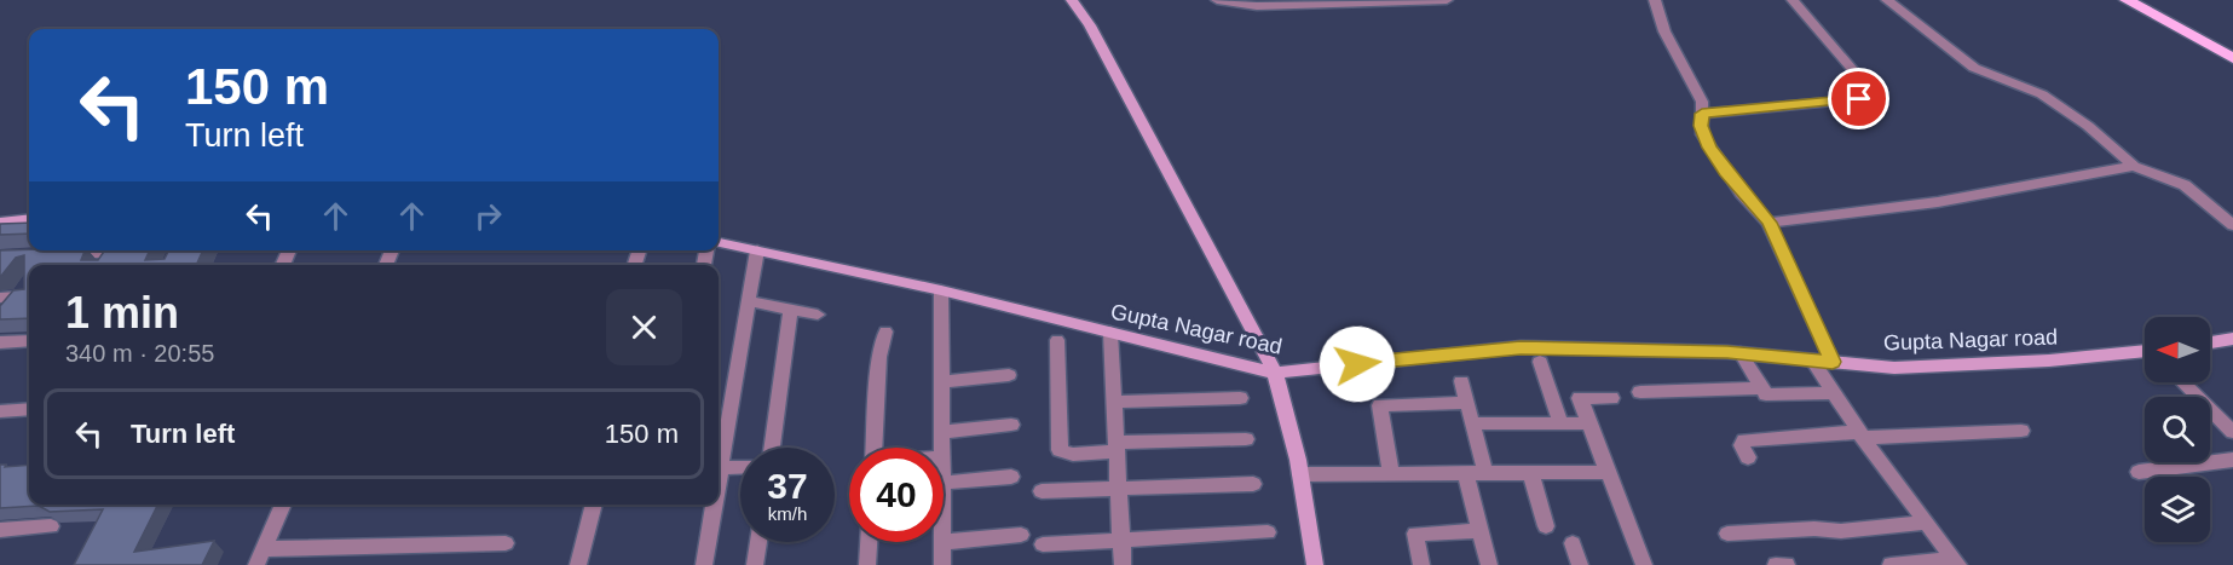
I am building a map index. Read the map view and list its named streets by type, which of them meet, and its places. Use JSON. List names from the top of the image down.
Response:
{
  "streets": {
    "street": ["Gupta Nagar road"]
  },
  "north": "left",
  "page": {
    "turn": ["150 m", "Turn left"],
    "heading": ["1 min", "340 m · 20:55"],
    "list": [
      {
        "name": "Turn left",
        "value": "150 m"
      }
    ],
    "speed": "37 km/h",
    "limit": "40"
  }
}
